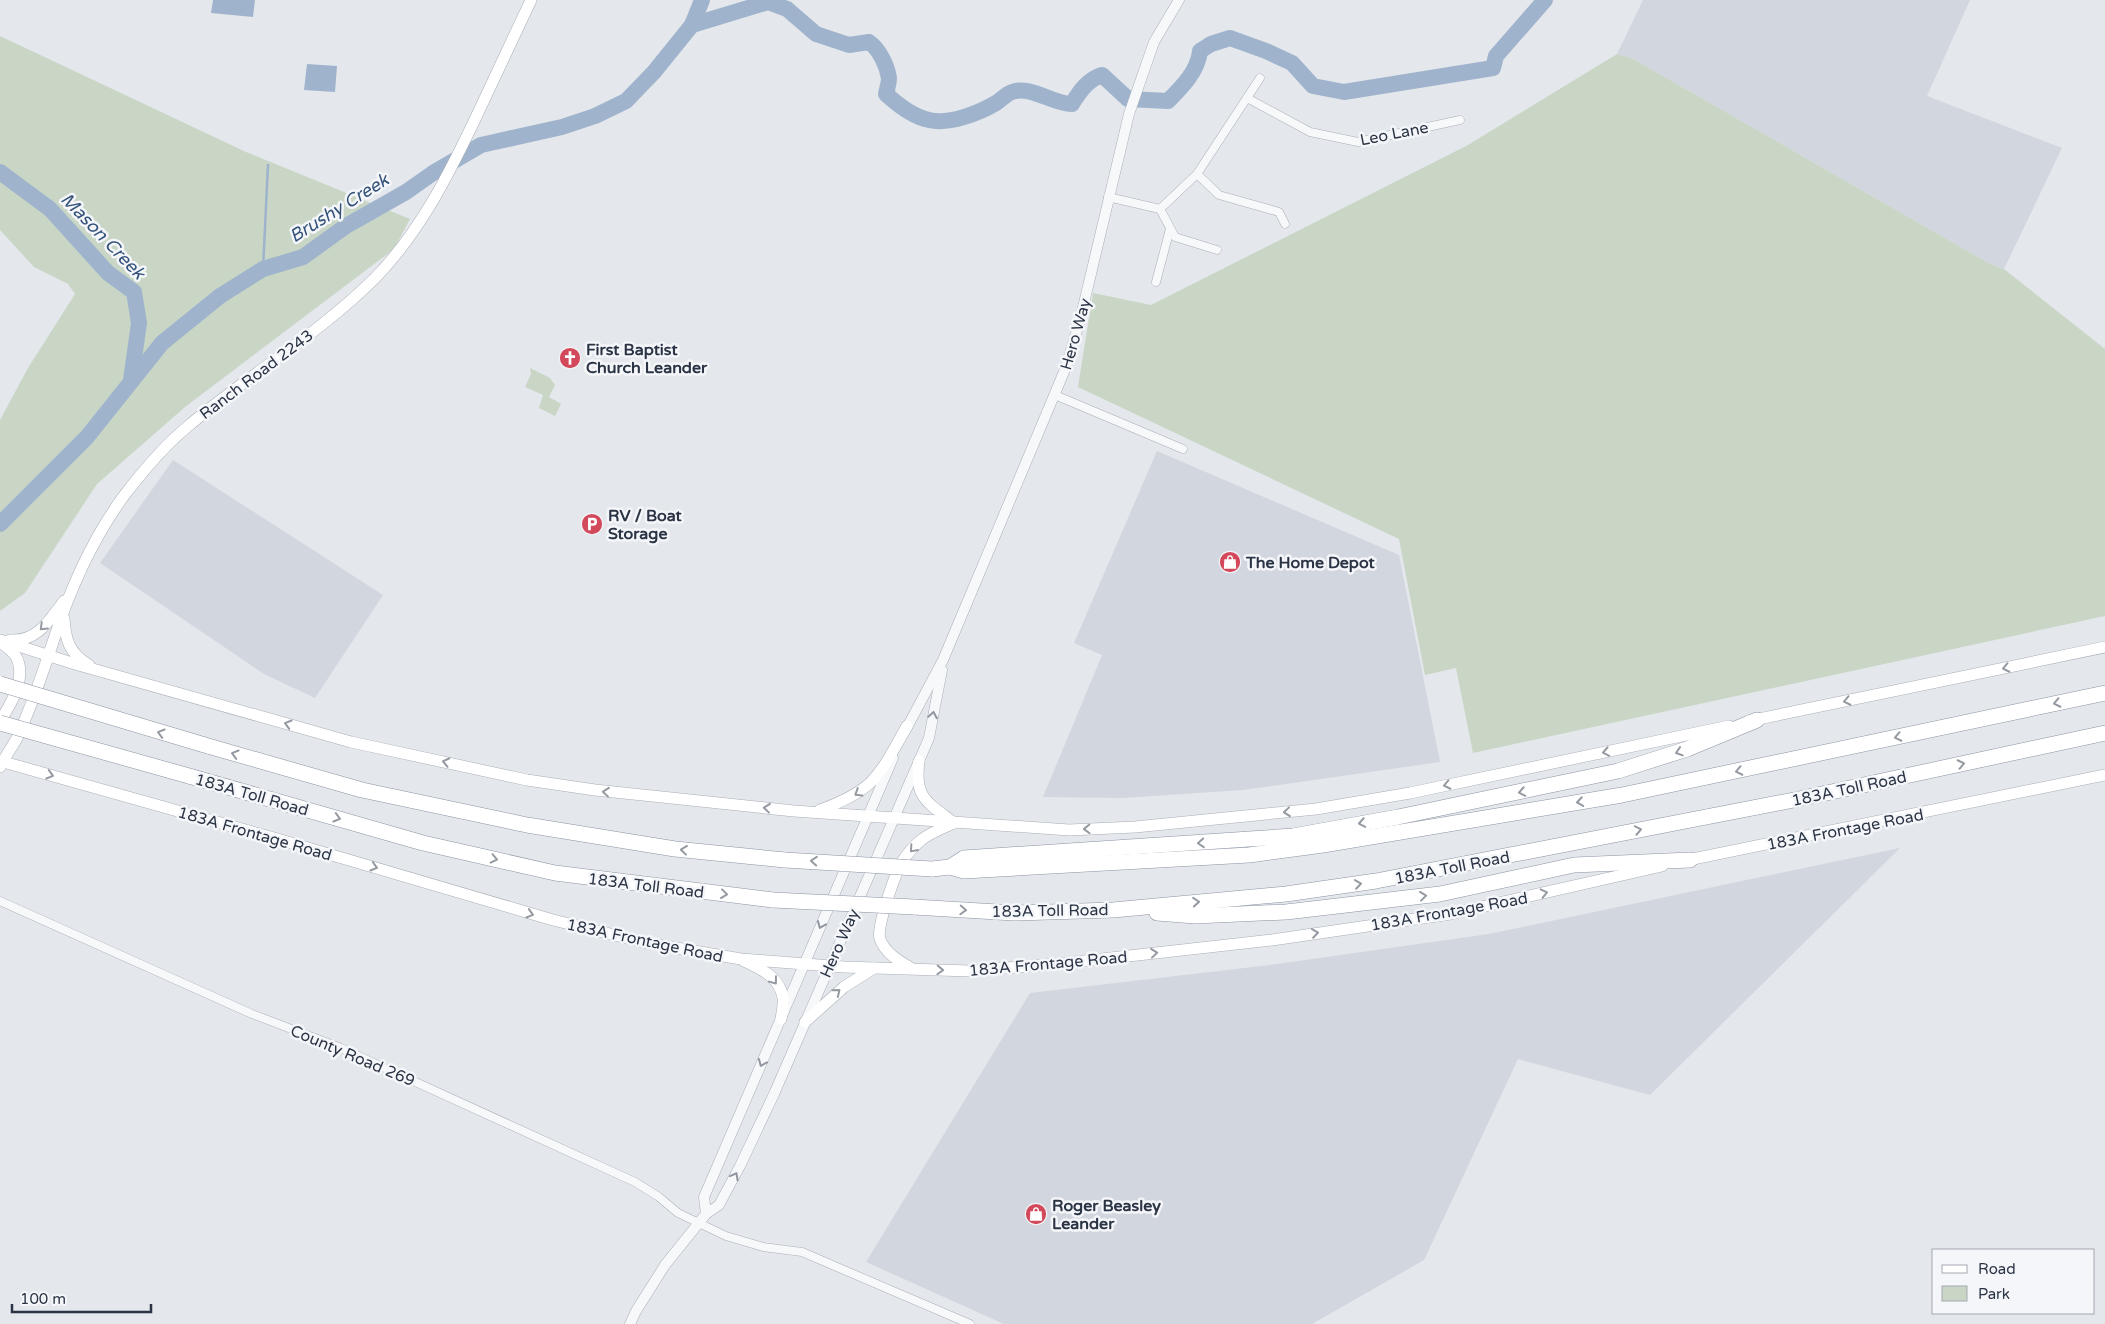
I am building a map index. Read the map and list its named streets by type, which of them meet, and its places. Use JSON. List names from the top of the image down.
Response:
{
  "streets": {
    "highway": ["183A Toll Road"],
    "main road": ["Ranch Road 2243", "183A Frontage Road"],
    "street": ["Leo Lane", "Hero Way", "County Road 269"]
  },
  "crossings": [
    ["Hero Way", "183A Frontage Road"],
    ["Hero Way", "County Road 269"],
    ["Ranch Road 2243", "183A Frontage Road"]
  ],
  "one_way": ["183A Frontage Road"],
  "water": ["Brushy Creek", "Mason Creek"],
  "places": {
    "church": ["First Baptist Church Leander"],
    "parking": ["RV / Boat Storage"],
    "shop": ["The Home Depot", "Roger Beasley Leander"]
  },
  "legend": ["Road", "Park"],
  "scale_bar": "100 m"
}
